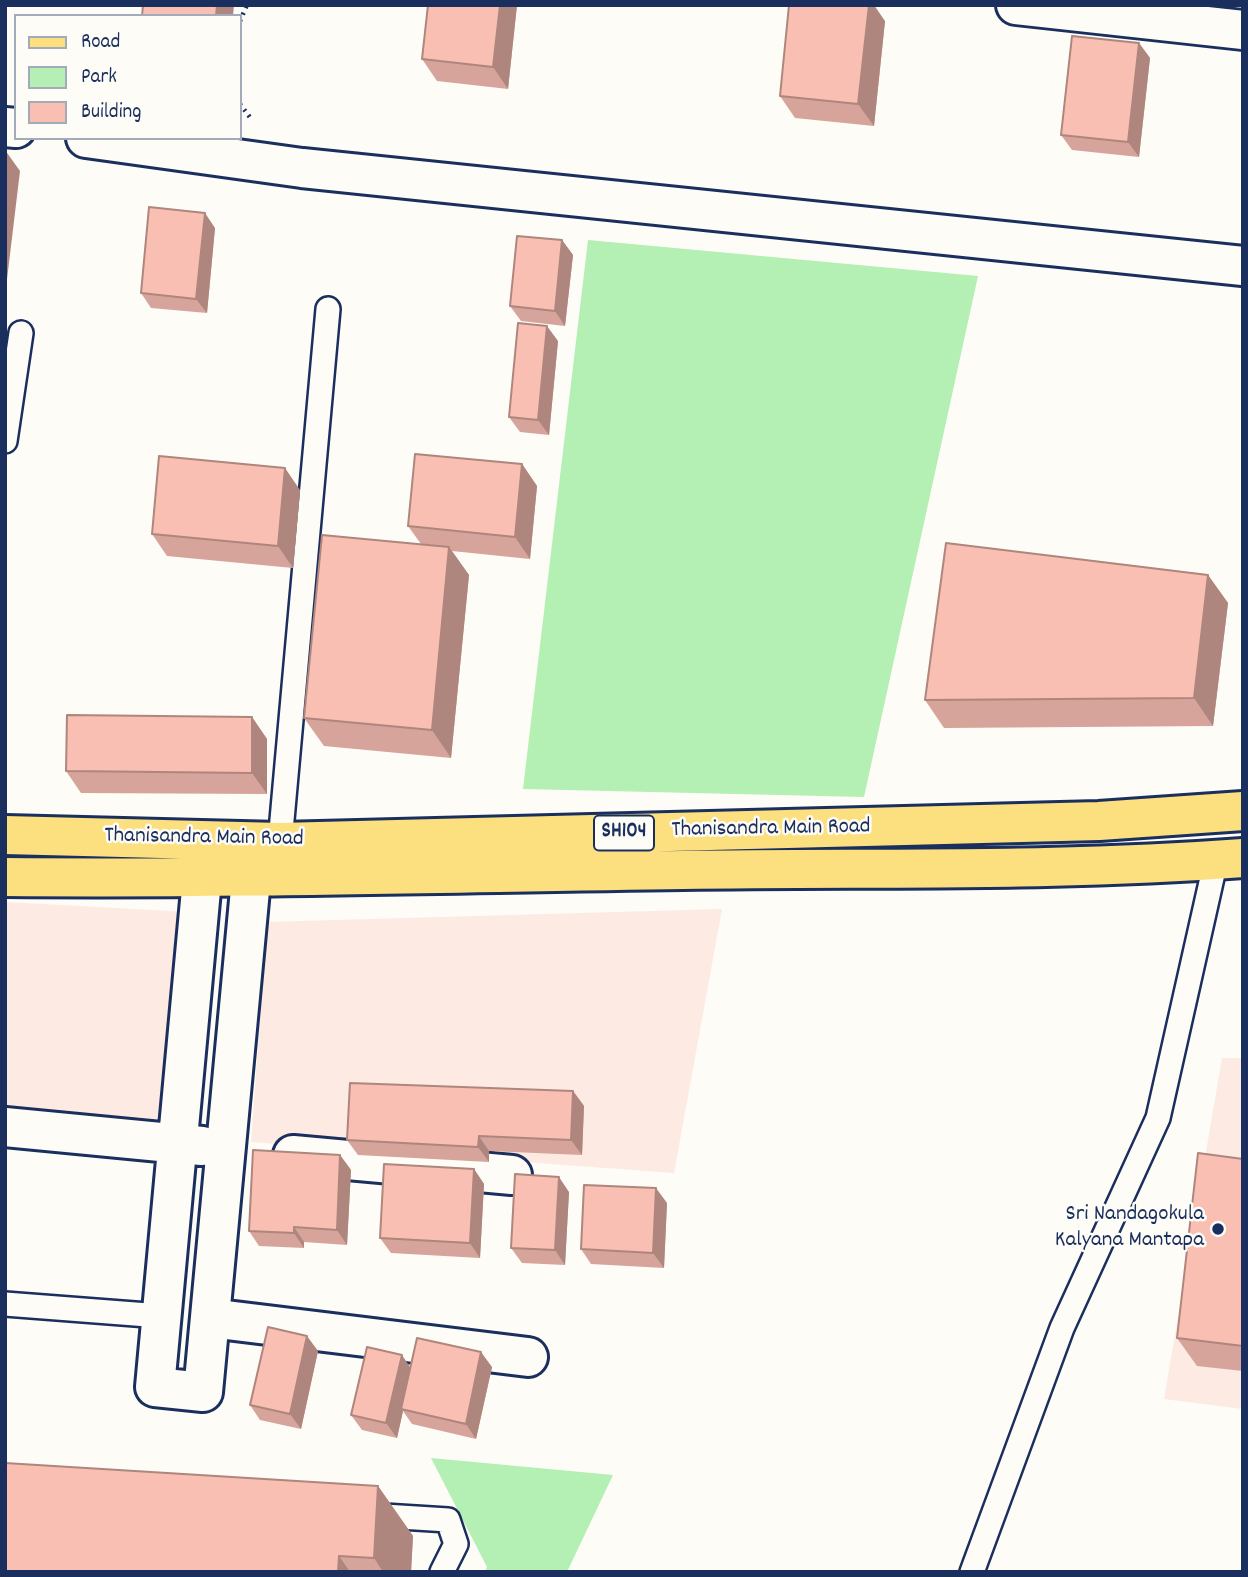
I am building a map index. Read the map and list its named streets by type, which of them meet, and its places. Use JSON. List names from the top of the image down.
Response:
{
  "streets": {
    "main road": ["Thanisandra Main Road", "SH104"]
  },
  "places": ["Sri Nandagokula Kalyana Mantapa"],
  "legend": ["Road", "Park", "Building"]
}
